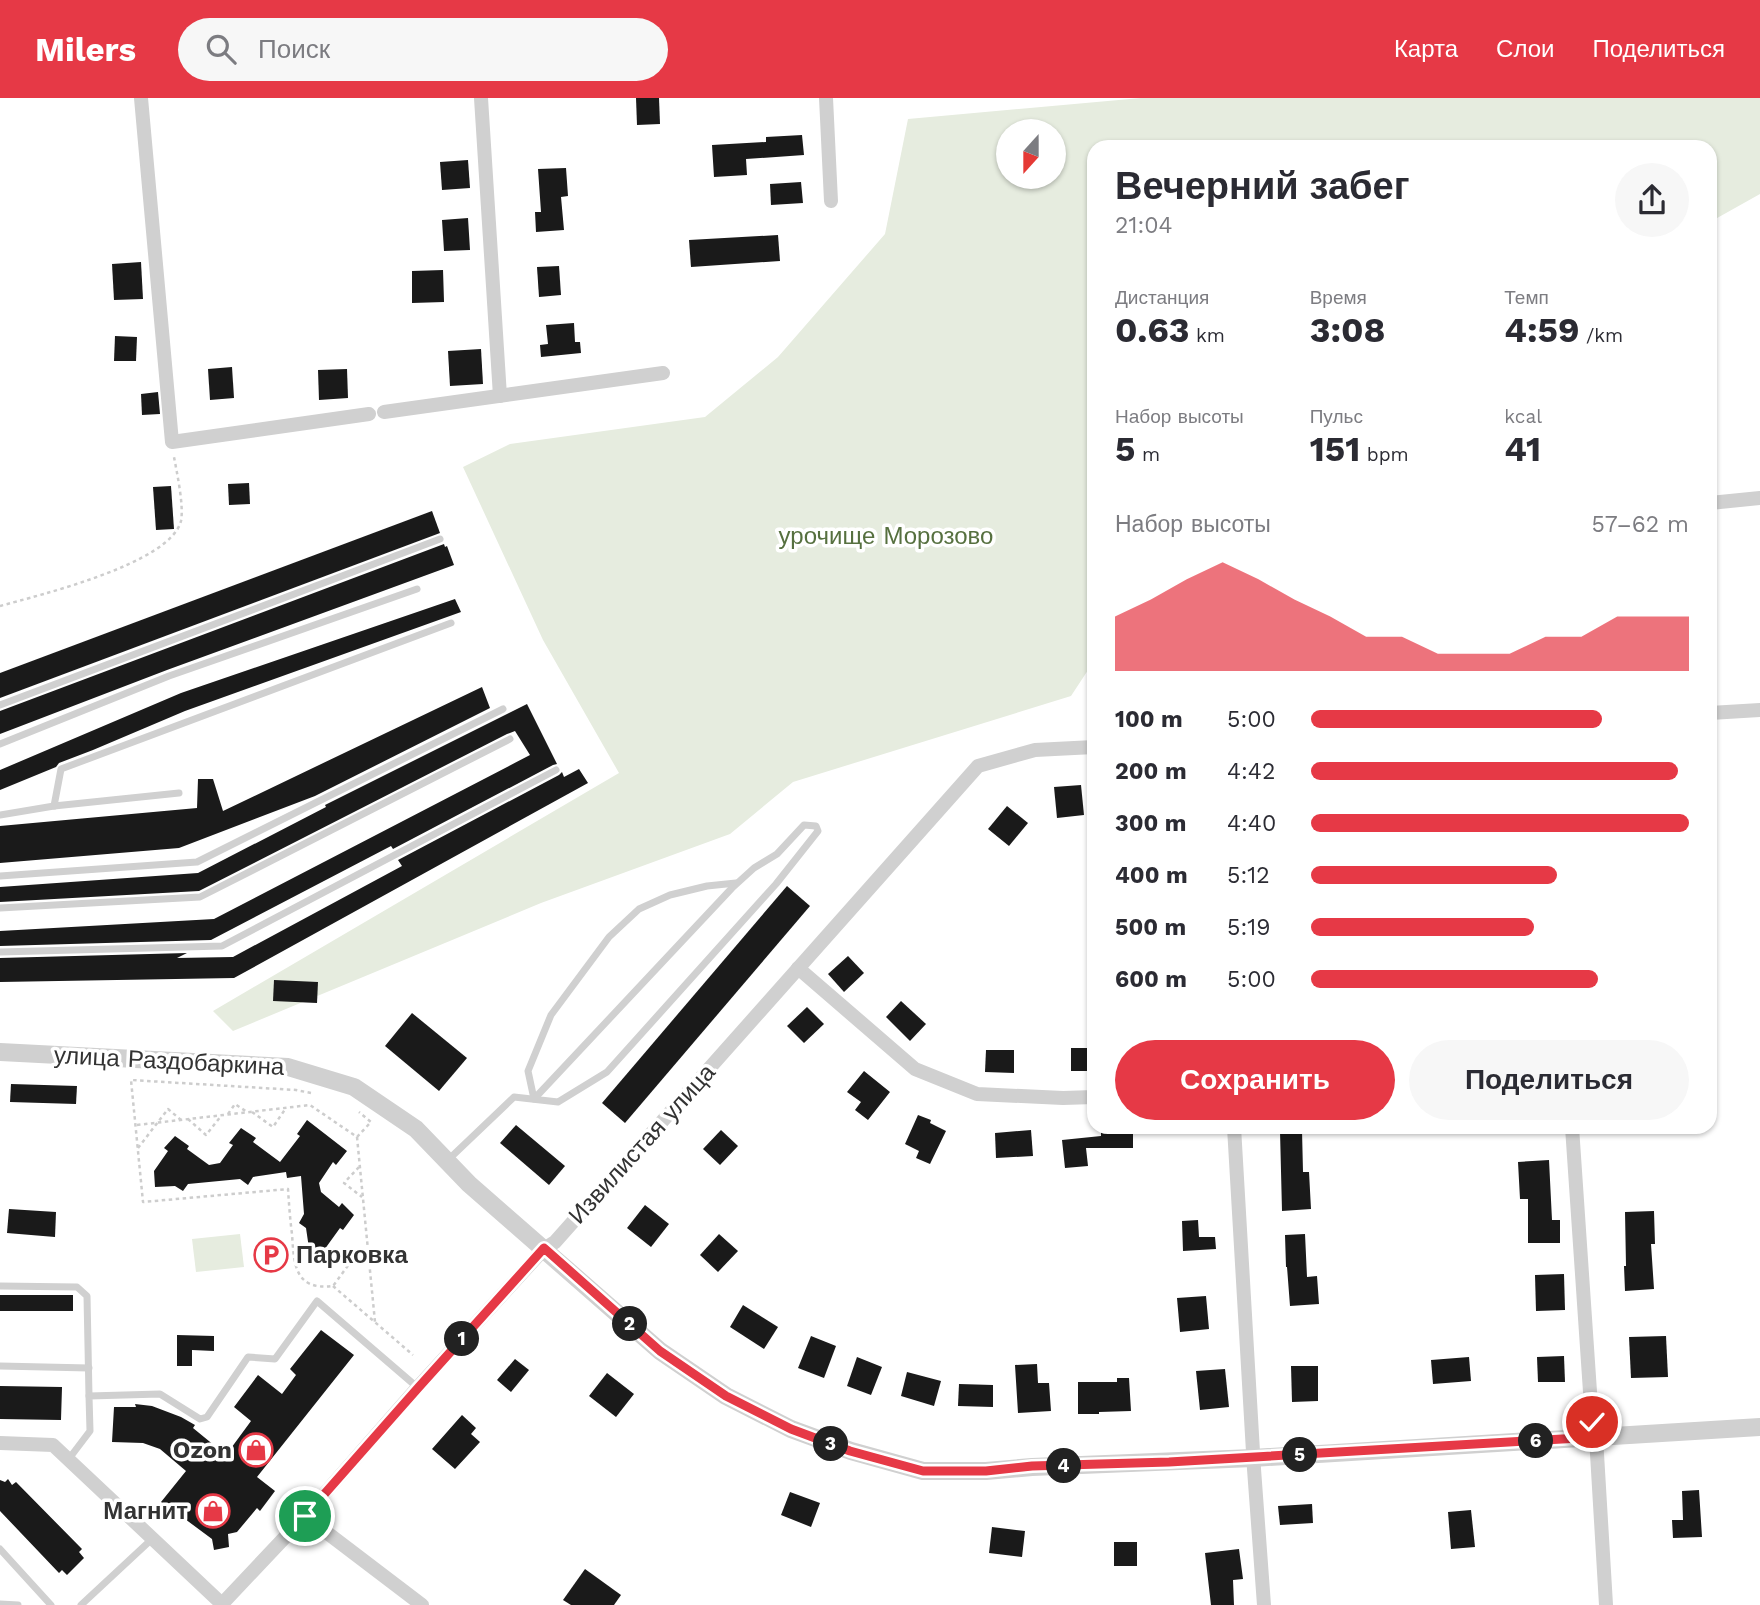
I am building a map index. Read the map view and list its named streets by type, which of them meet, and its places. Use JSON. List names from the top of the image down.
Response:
{
  "streets": {
    "street": ["улица Раздобаркина", "Извилистая улица"]
  },
  "crossings": [
    ["улица Раздобаркина", "Извилистая улица"]
  ],
  "parks": ["урочище Морозово"],
  "places": {
    "parking": ["Парковка"],
    "shop": ["Ozon", "Магнит"]
  },
  "north": "bottom",
  "page": {
    "header": "Milers",
    "search": "Поиск",
    "nav": ["Карта", "Слои", "Поделиться"],
    "heading": ["Вечерний забег", "21:04"],
    "stats": [
      ["Дистанция", "0.63 km"],
      ["Время", "3:08"],
      ["Темп", "4:59 /km"],
      ["Набор высоты", "5 m"],
      ["Пульс", "151 bpm"],
      ["kcal", "41"]
    ],
    "chart": ["Набор высоты", "57–62 m"],
    "list": [
      {
        "name": "100 m",
        "note": "5:00"
      },
      {
        "name": "200 m",
        "note": "4:42"
      },
      {
        "name": "300 m",
        "note": "4:40"
      },
      {
        "name": "400 m",
        "note": "5:12"
      },
      {
        "name": "500 m",
        "note": "5:19"
      },
      {
        "name": "600 m",
        "note": "5:00"
      }
    ],
    "buttons": ["Сохранить", "Поделиться"],
    "pins": [
      "2",
      "1",
      "6",
      "3",
      "5",
      "4"
    ]
  }
}
